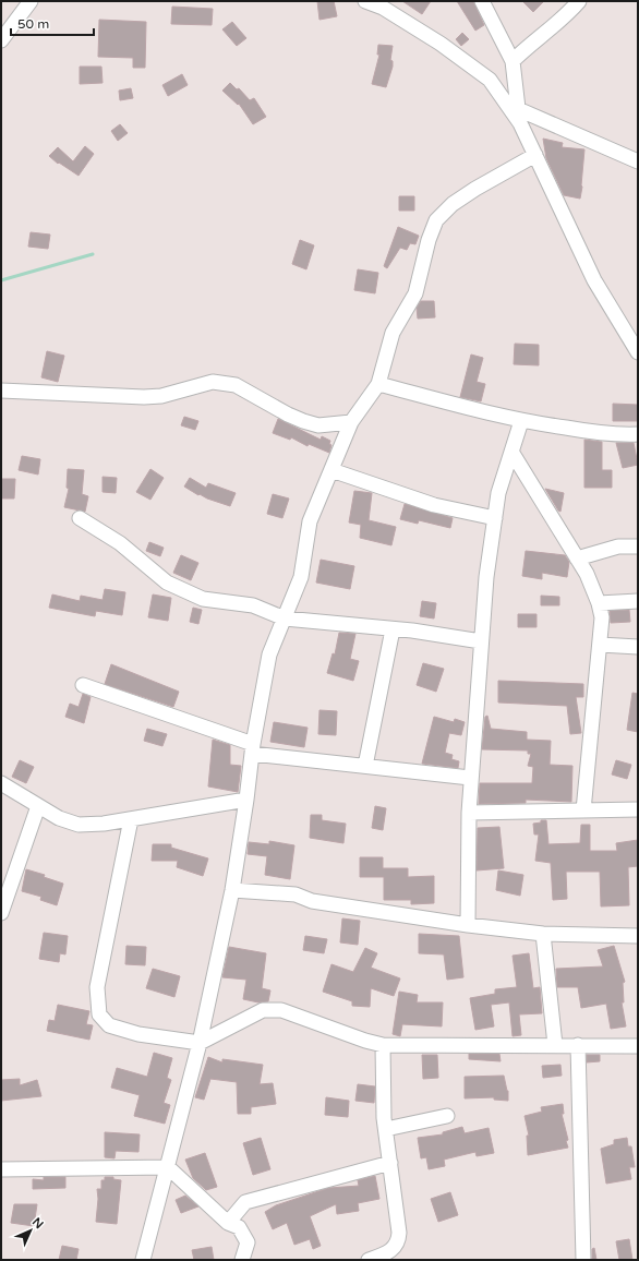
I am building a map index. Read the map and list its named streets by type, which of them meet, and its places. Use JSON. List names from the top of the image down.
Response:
{
  "scale_bar": "50 m",
  "north": "top right"
}
